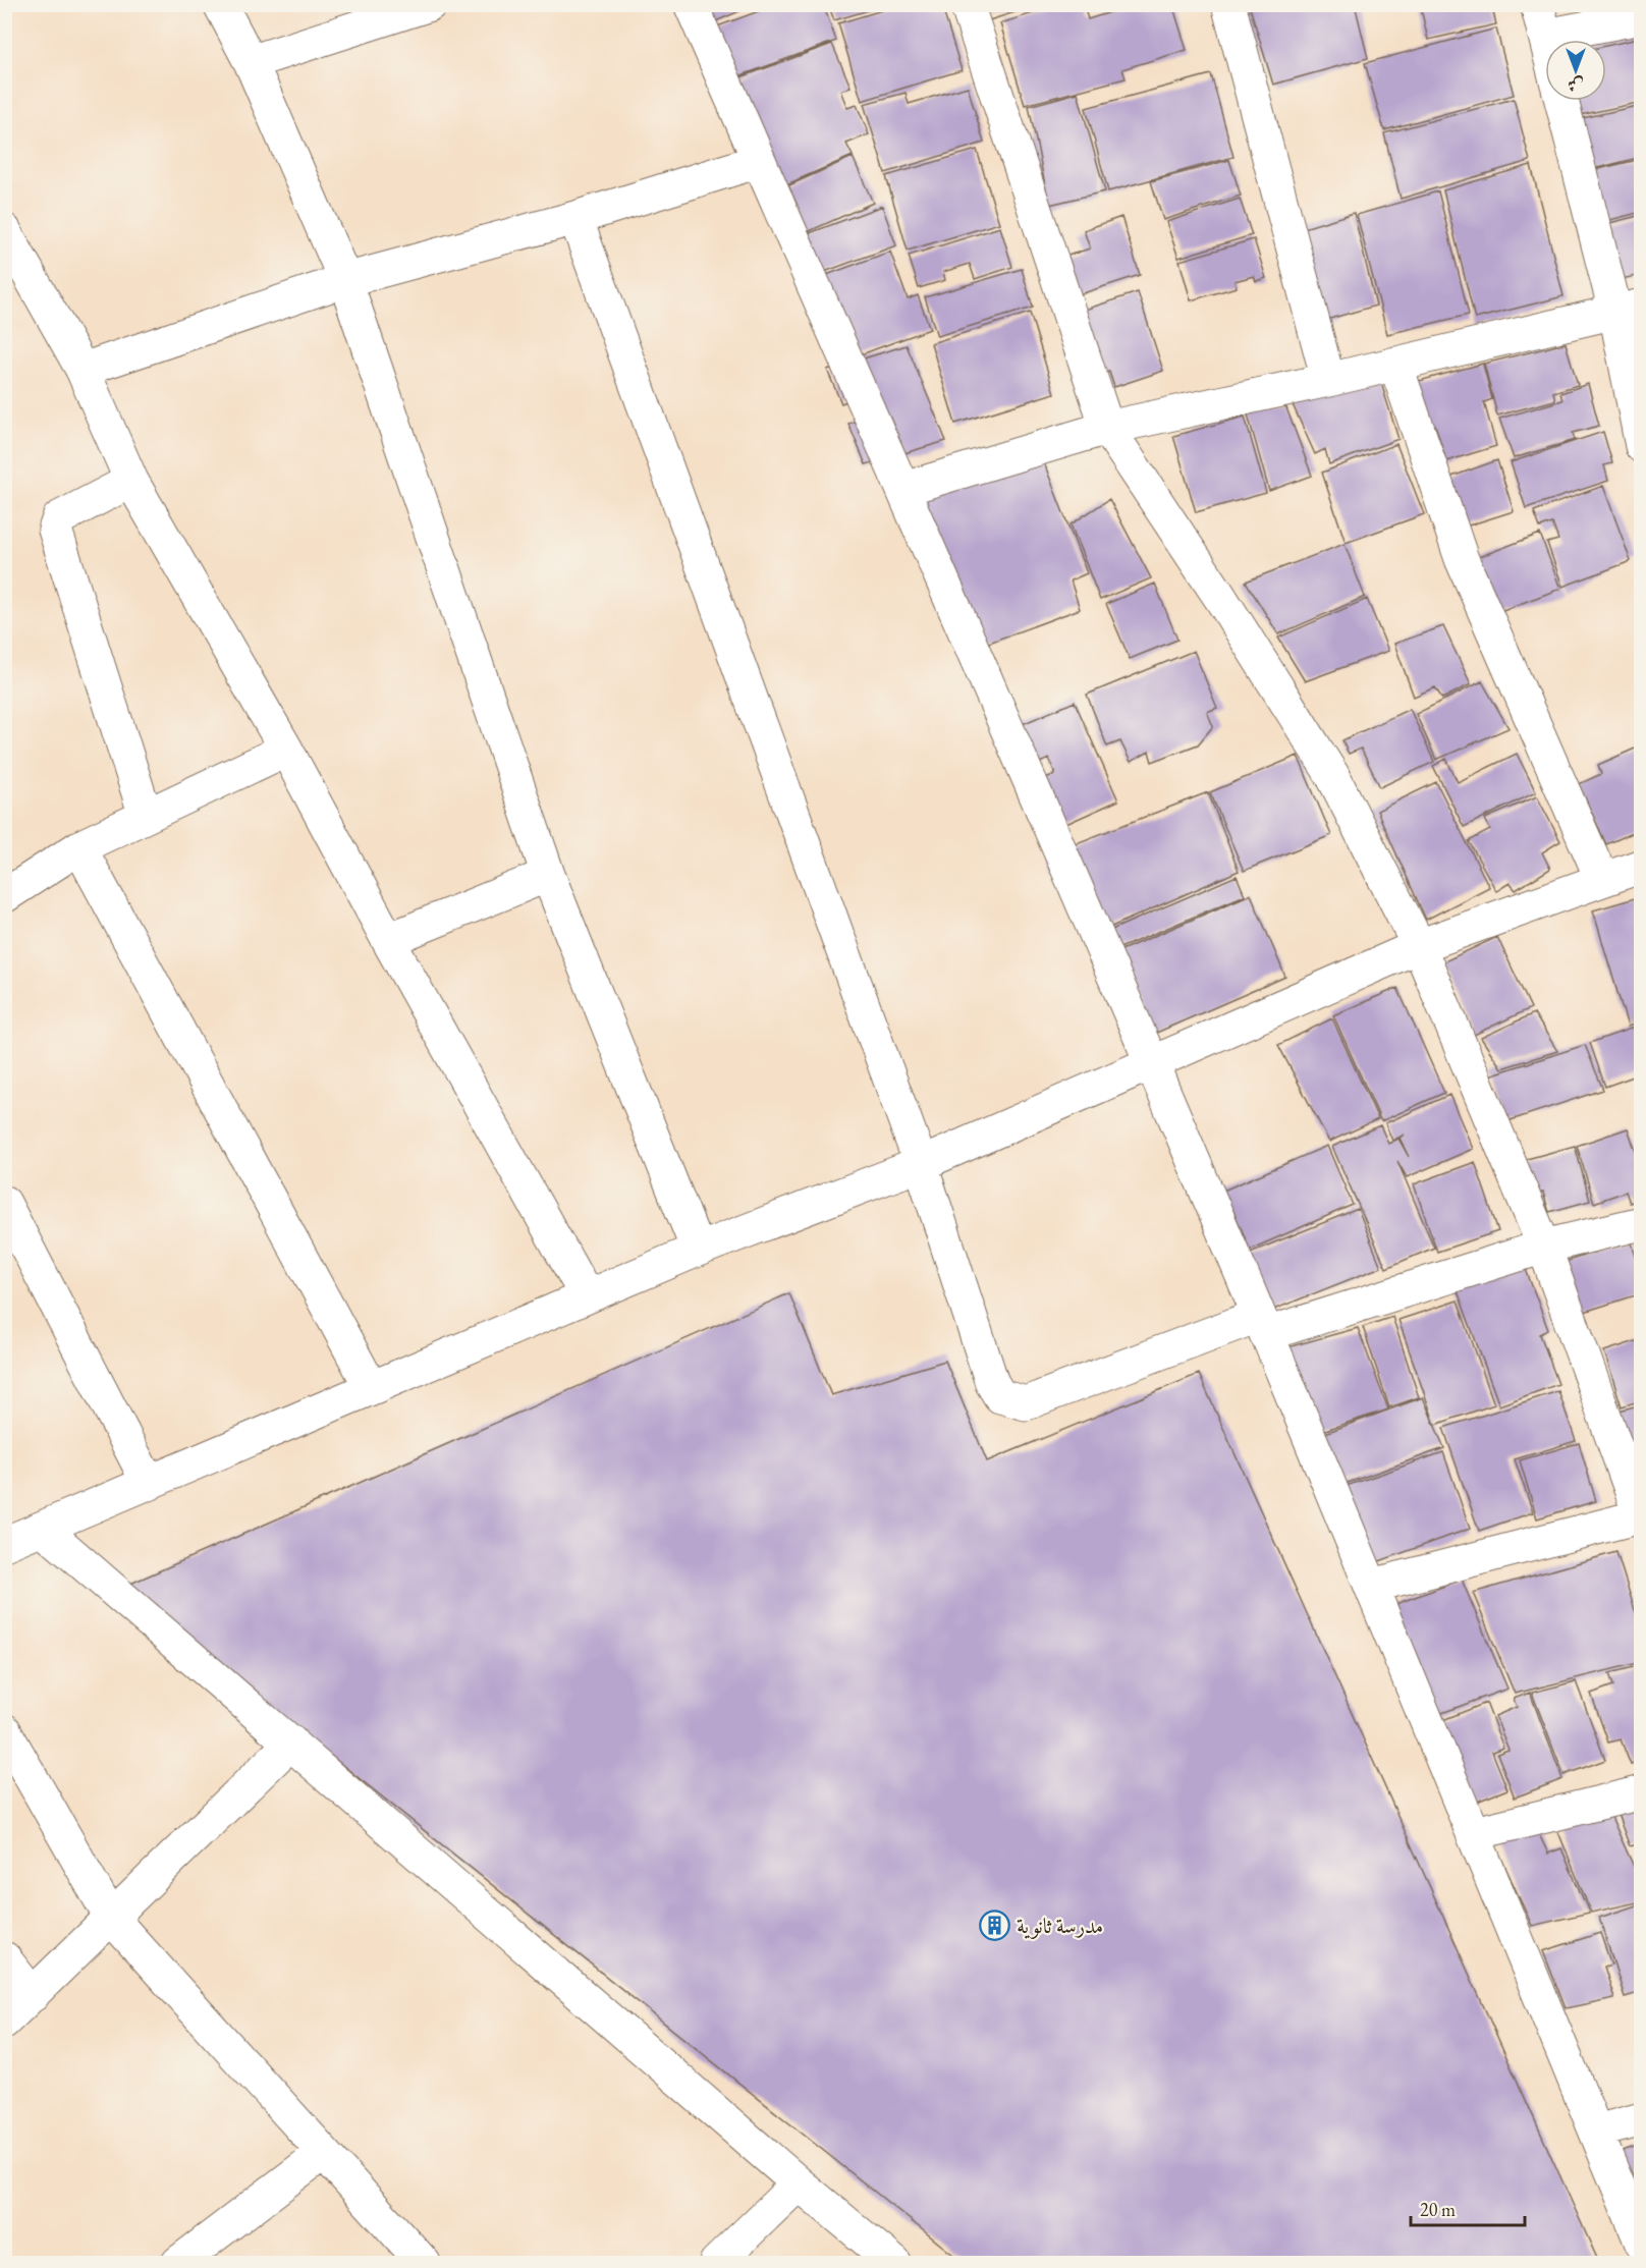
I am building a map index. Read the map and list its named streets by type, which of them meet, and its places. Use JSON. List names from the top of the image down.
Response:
{
  "places": {
    "building": ["مدرسة ثانوية"]
  },
  "scale_bar": "20 m",
  "north": "bottom"
}
